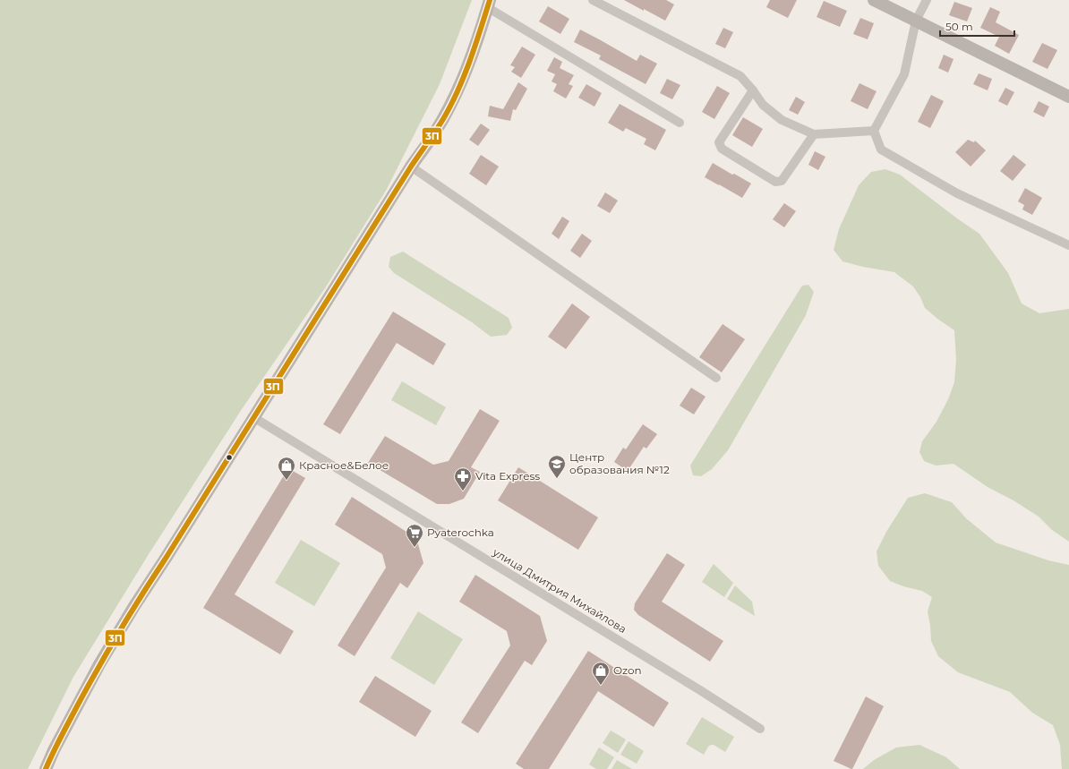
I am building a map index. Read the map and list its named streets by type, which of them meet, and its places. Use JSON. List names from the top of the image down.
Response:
{
  "streets": {
    "street": ["улица Дмитрия Михайлова"]
  },
  "places": {
    "school or university": ["Центр образования №12"],
    "shop": ["Красное&Белое", "Ozon"],
    "pharmacy": ["Vita Express"],
    "supermarket": ["Pyaterochka"]
  },
  "lines": ["transit line 3П"],
  "scale_bar": "50 m"
}
